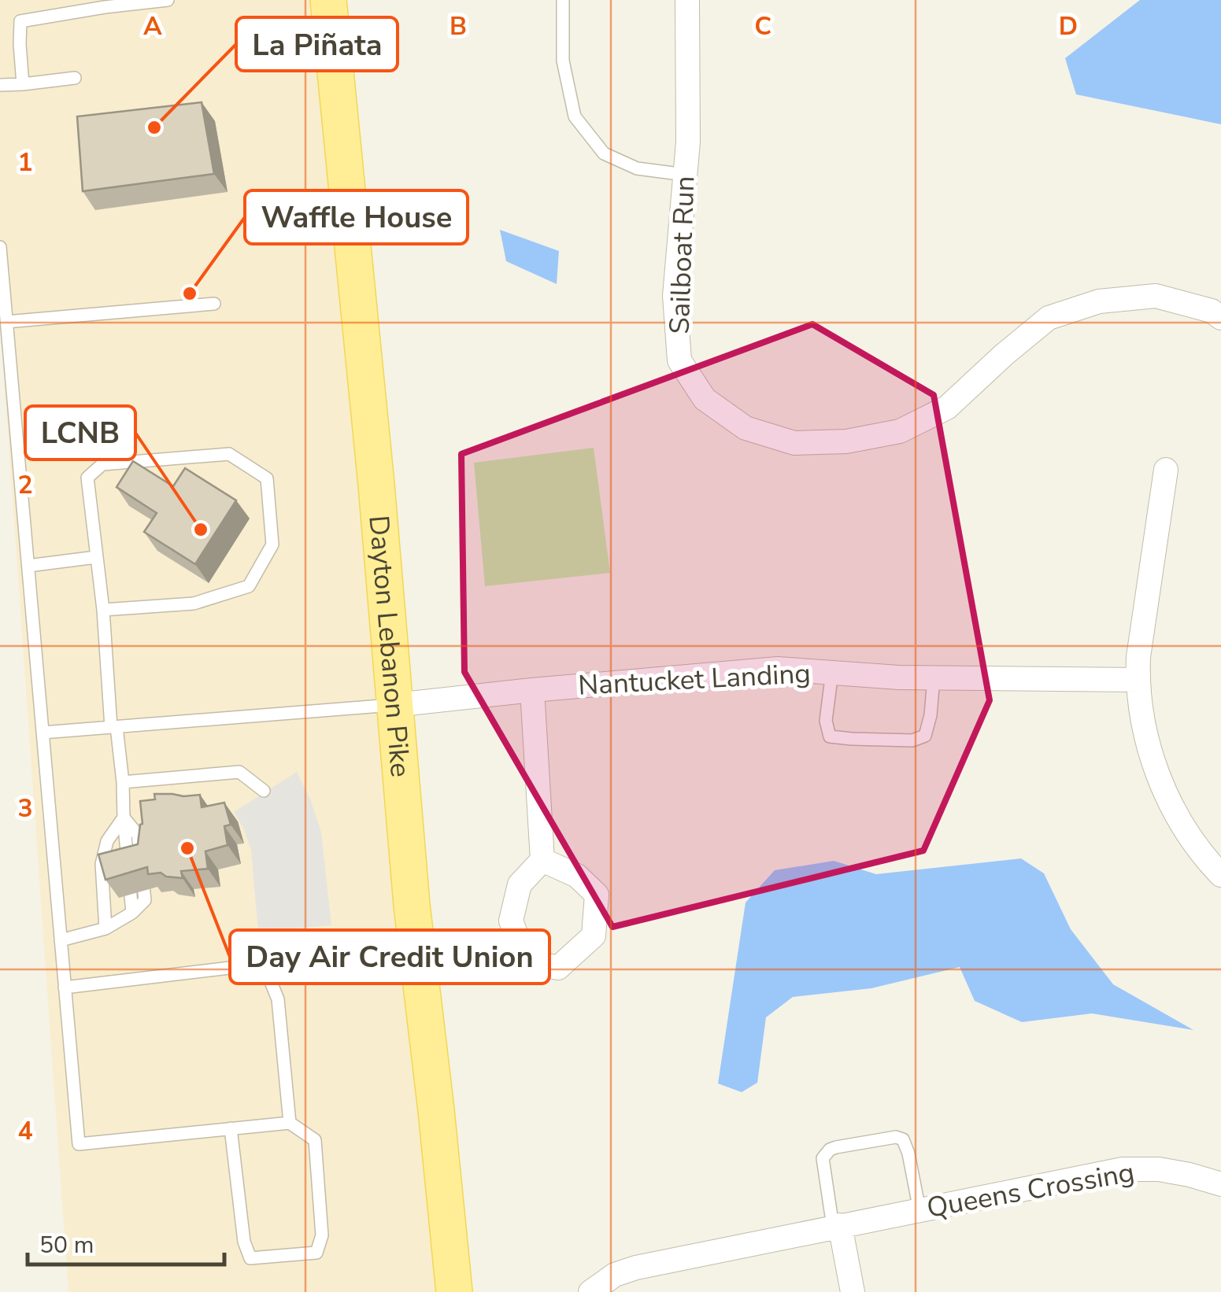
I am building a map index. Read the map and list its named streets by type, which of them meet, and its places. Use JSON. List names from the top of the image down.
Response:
{
  "streets": {
    "main road": ["Dayton Lebanon Pike"],
    "street": ["Sailboat Run", "Nantucket Landing", "Queens Crossing"]
  },
  "crossings": [
    ["Dayton Lebanon Pike", "Nantucket Landing"]
  ],
  "places": [
    "La Piñata",
    "Waffle House",
    "LCNB",
    "Day Air Credit Union"
  ],
  "scale_bar": "50 m",
  "grid": {
    "columns": [
      "A",
      "B",
      "C",
      "D"
    ],
    "rows": [
      "1",
      "2",
      "3",
      "4"
    ]
  }
}
